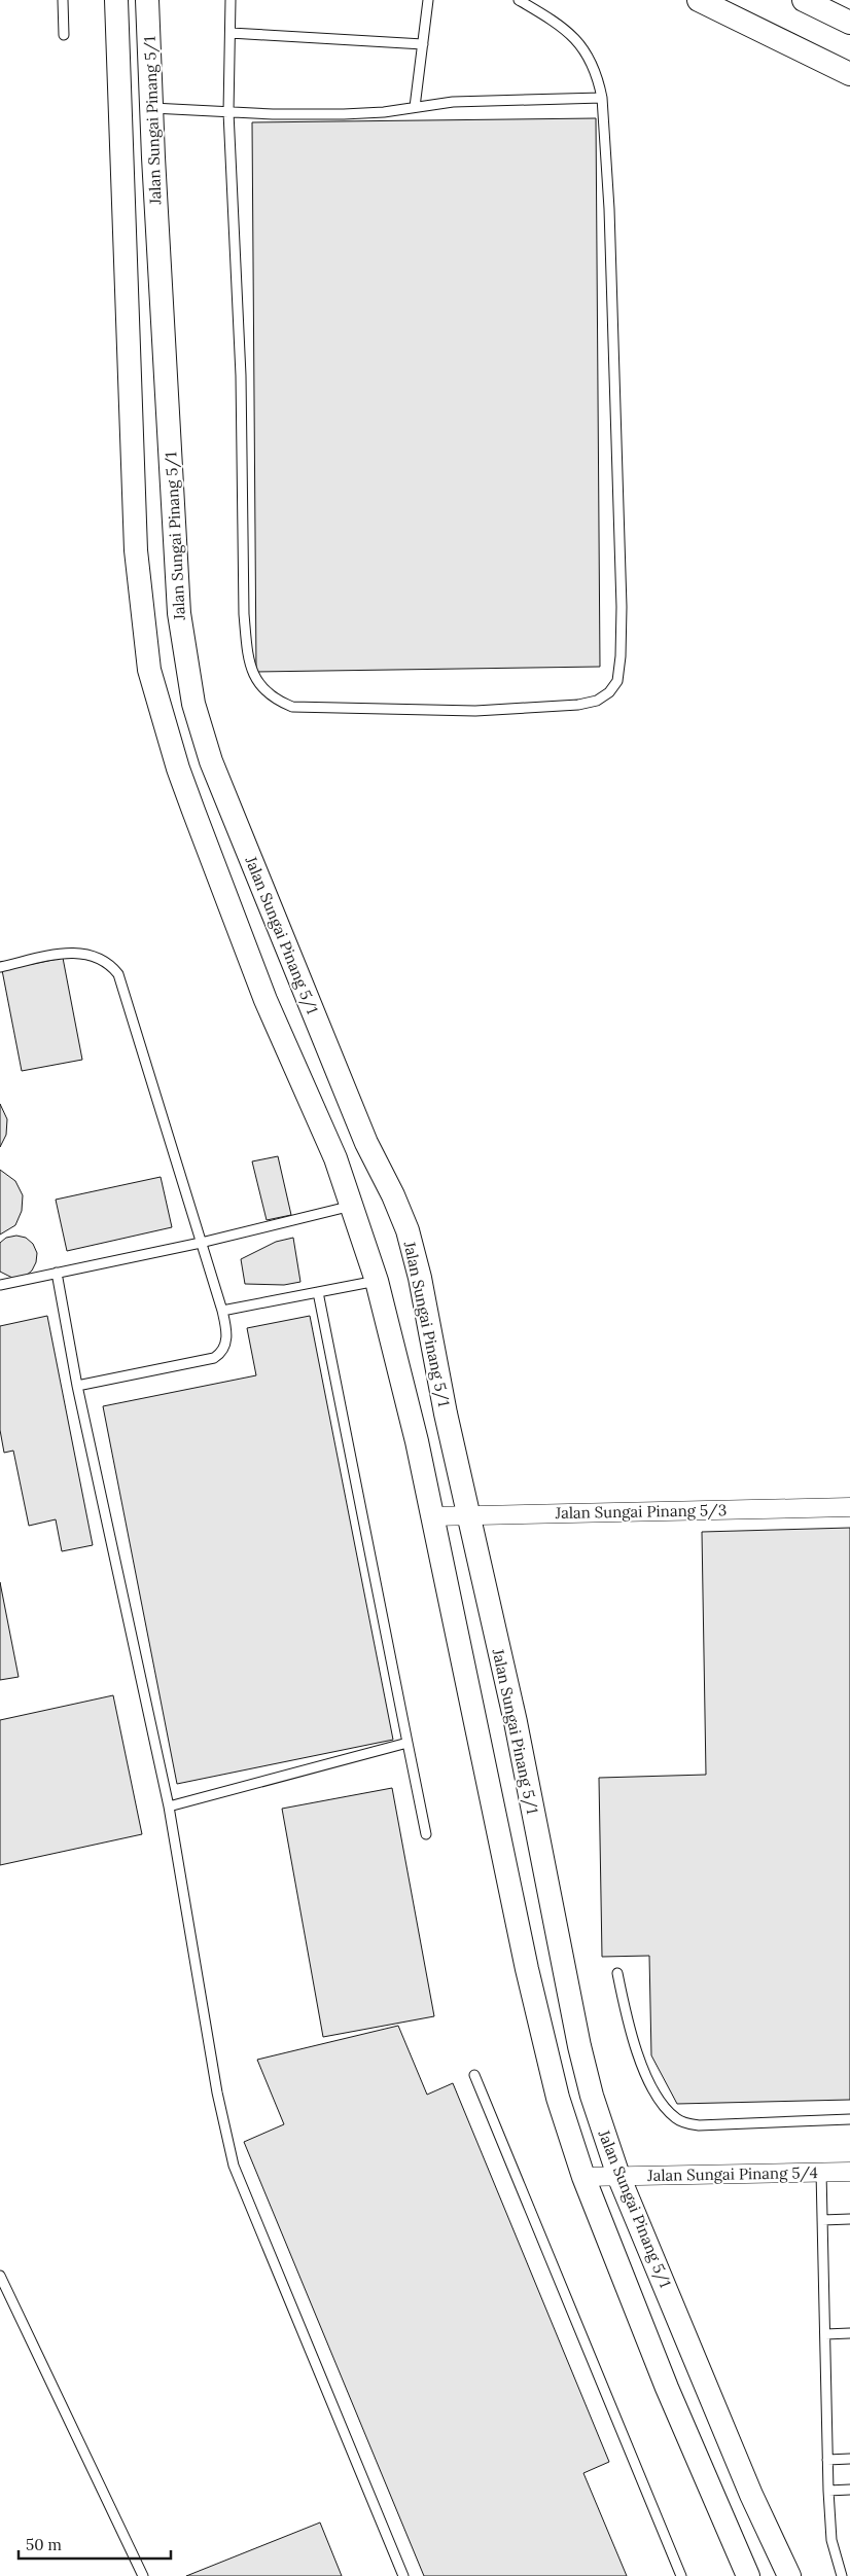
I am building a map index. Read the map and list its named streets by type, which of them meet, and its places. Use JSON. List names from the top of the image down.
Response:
{
  "streets": {
    "street": ["Jalan Sungai Pinang 5/1", "Jalan Sungai Pinang 5/3", "Jalan Sungai Pinang 5/4"]
  },
  "crossings": [
    ["Jalan Sungai Pinang 5/1", "Jalan Sungai Pinang 5/3"],
    ["Jalan Sungai Pinang 5/1", "Jalan Sungai Pinang 5/4"]
  ],
  "scale_bar": "50 m"
}
